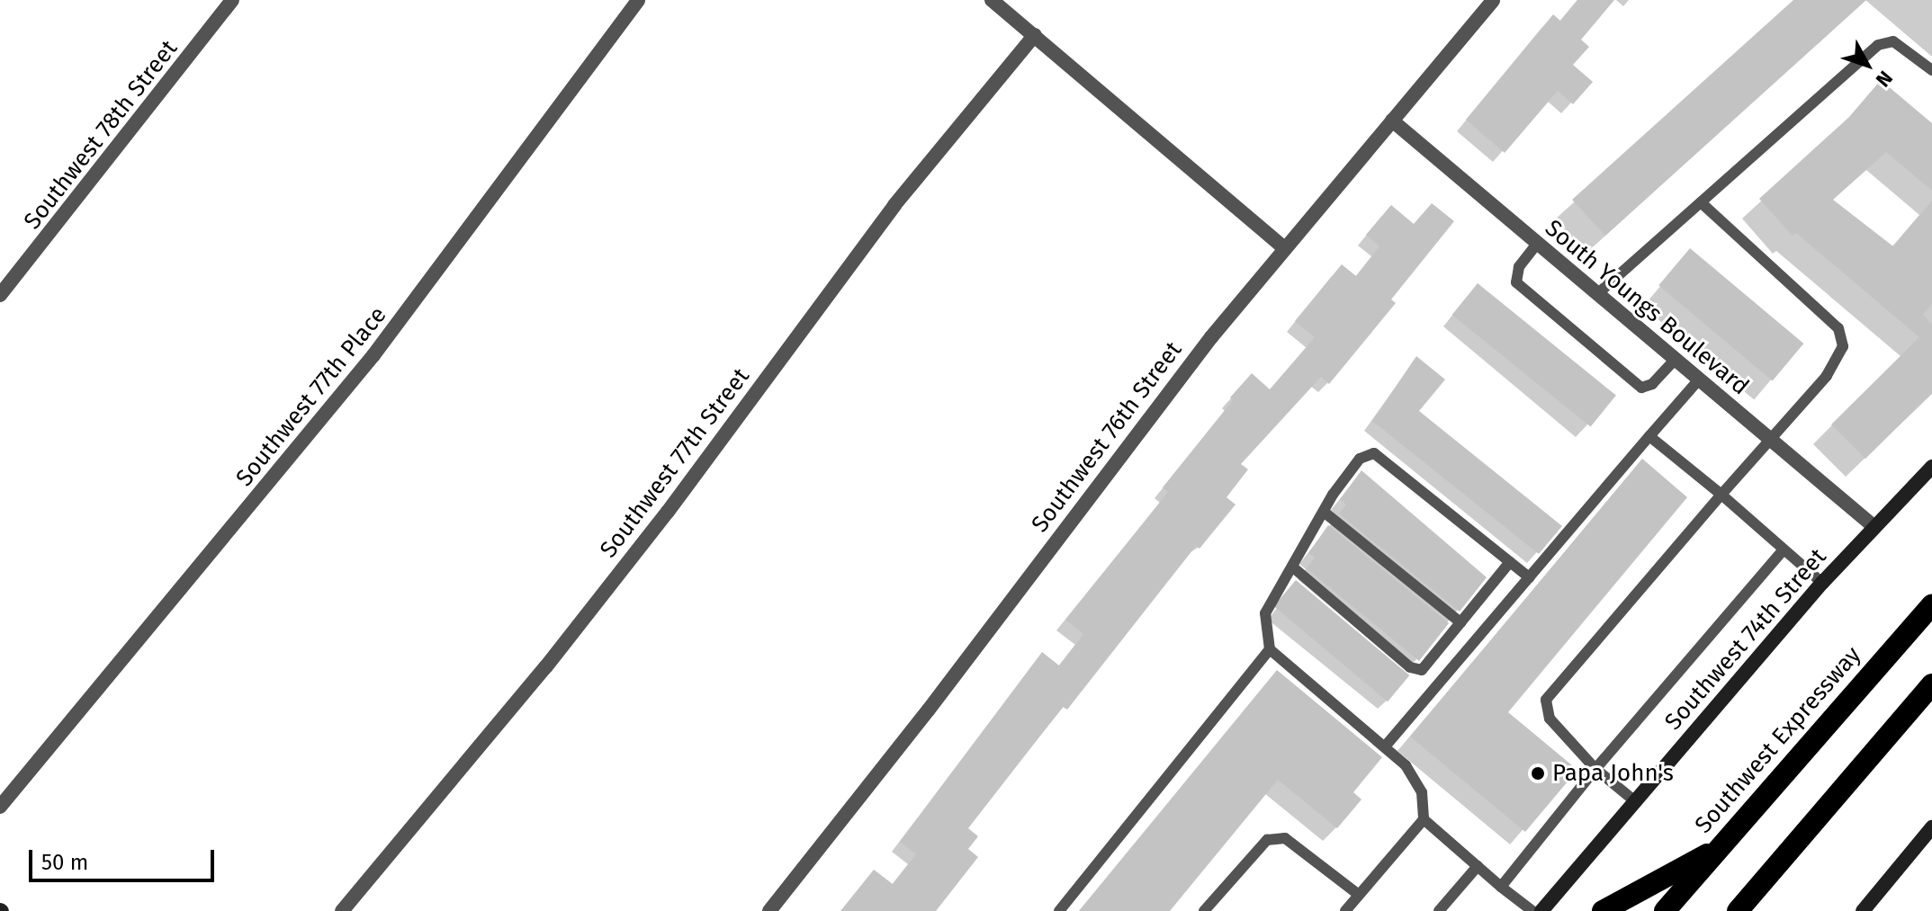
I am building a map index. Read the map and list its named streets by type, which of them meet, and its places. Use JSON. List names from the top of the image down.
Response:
{
  "streets": {
    "highway": ["Southwest Expressway"],
    "main road": ["Southwest 74th Street"],
    "street": [
      "Southwest 78th Street",
      "South Youngs Boulevard",
      "Southwest 77th Place",
      "Southwest 76th Street",
      "Southwest 77th Street"
    ]
  },
  "crossings": [
    ["South Youngs Boulevard", "Southwest 76th Street"],
    ["South Youngs Boulevard", "Southwest 74th Street"]
  ],
  "places": ["Papa John's"],
  "scale_bar": "50 m",
  "north": "bottom right"
}
